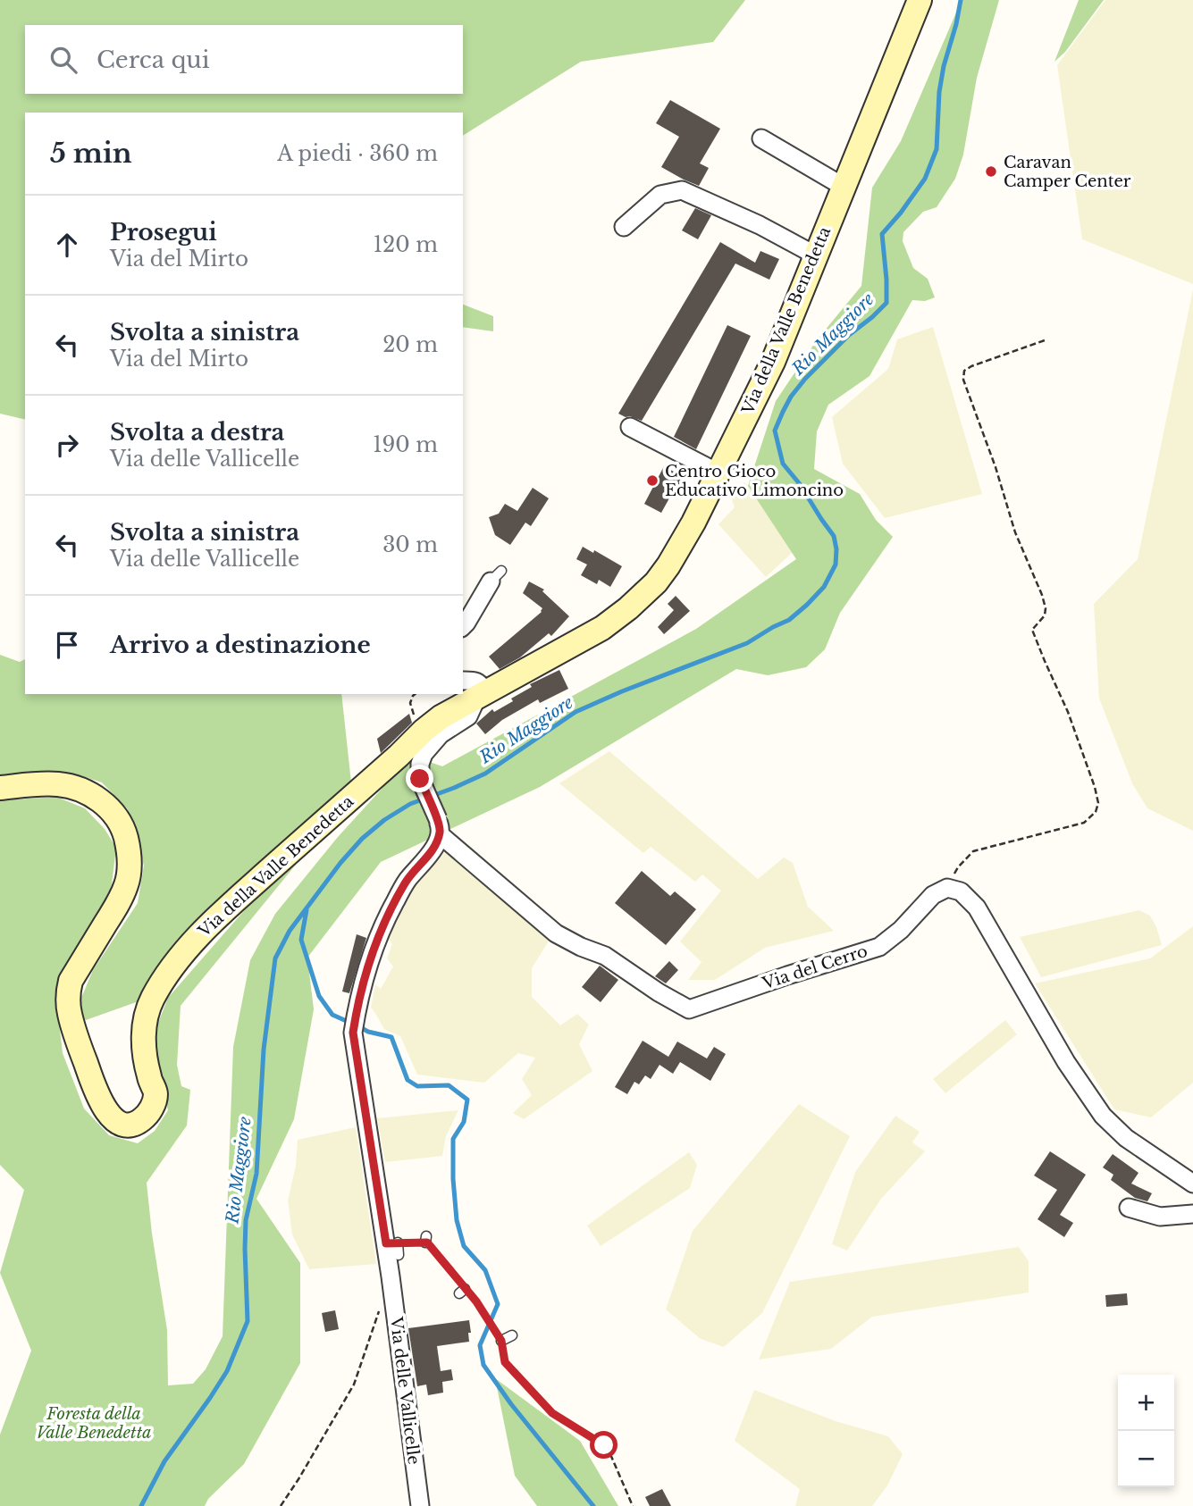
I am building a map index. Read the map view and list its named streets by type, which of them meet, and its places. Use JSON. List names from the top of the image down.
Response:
{
  "streets": {
    "main road": ["Via della Valle Benedetta"],
    "street": ["Via del Cerro", "Via delle Vallicelle"]
  },
  "crossings": [
    ["Via del Cerro", "Via delle Vallicelle"]
  ],
  "water": ["Rio Maggiore"],
  "parks": ["Foresta della Valle Benedetta"],
  "places": ["Caravan Camper Center", "Centro Gioco Educativo Limoncino"],
  "page": {
    "search": "Cerca qui",
    "heading": ["5 min", "A piedi · 360 m"],
    "list": [
      ["Prosegui", "Via del Mirto", "120 m"],
      ["Svolta a sinistra", "Via del Mirto", "20 m"],
      ["Svolta a destra", "Via delle Vallicelle", "190 m"],
      ["Svolta a sinistra", "Via delle Vallicelle", "30 m"],
      "Arrivo a destinazione"
    ],
    "map_buttons": ["+", "−"]
  }
}
